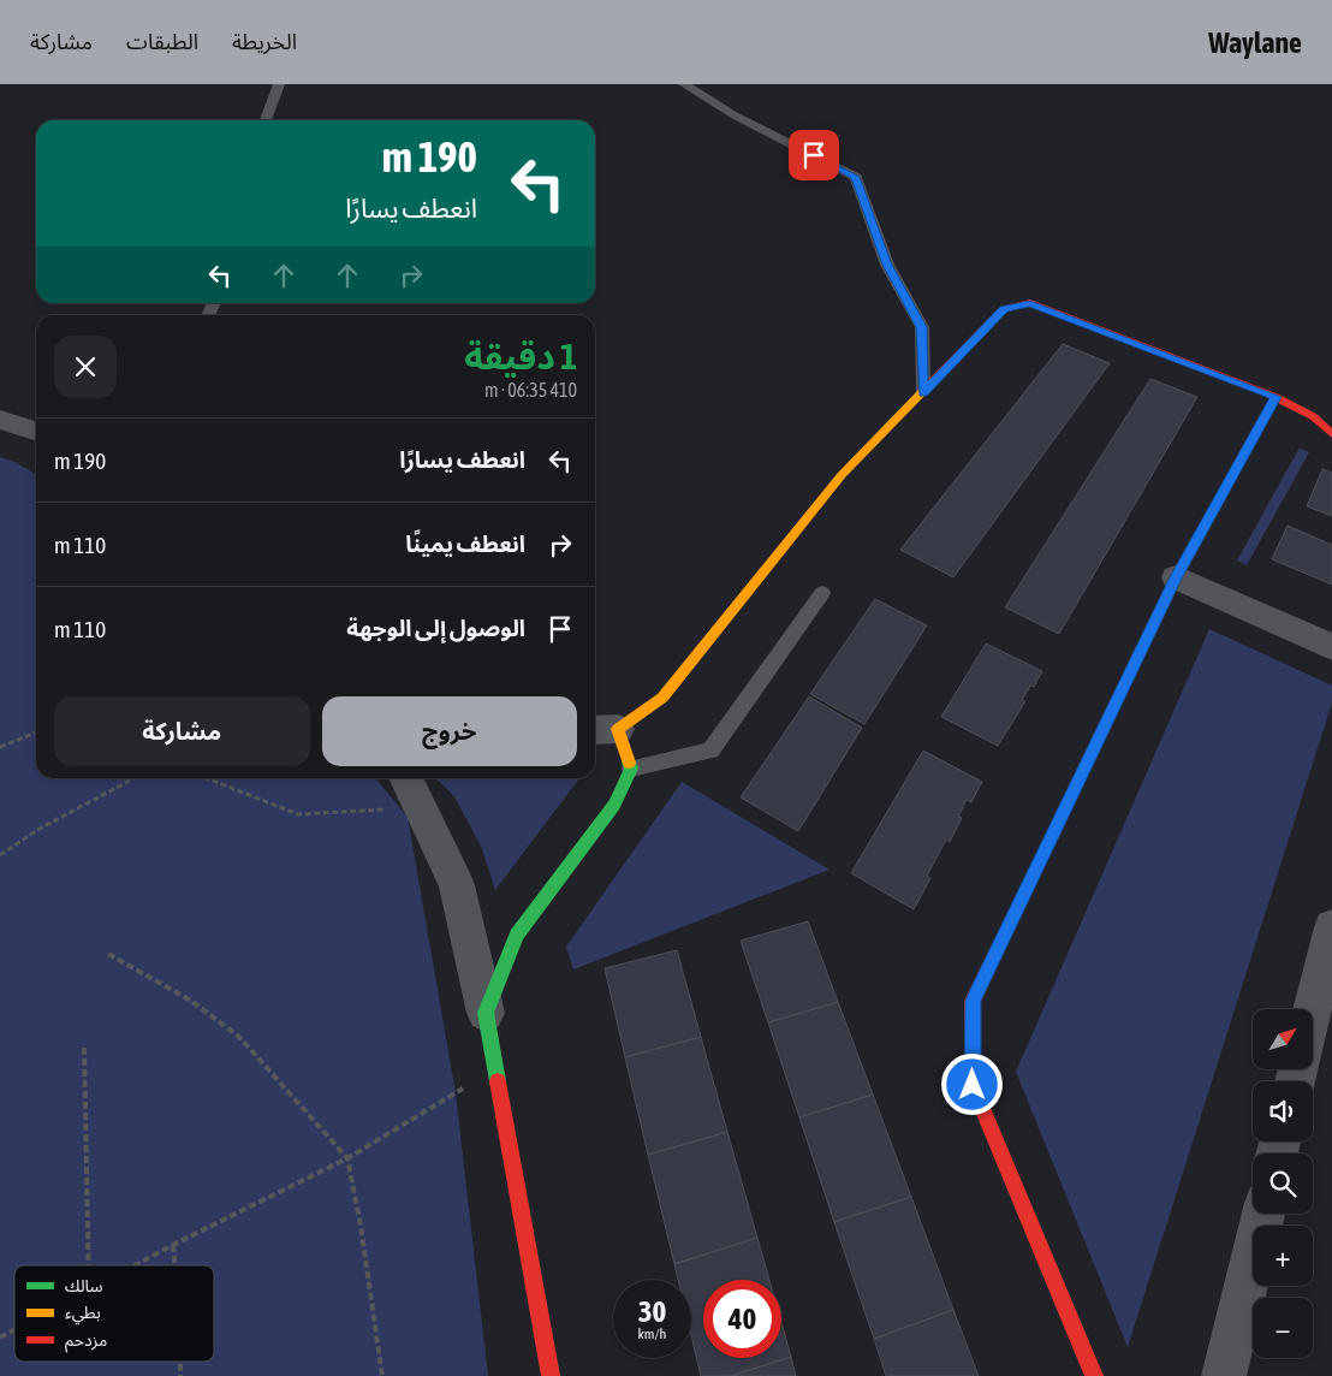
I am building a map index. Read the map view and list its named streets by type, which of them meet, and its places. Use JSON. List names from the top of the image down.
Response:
{
  "legend": ["سالك", "بطيء", "مزدحم"],
  "north": "top right",
  "page": {
    "header": "Waylane",
    "nav": ["الخريطة", "الطبقات", "مشاركة"],
    "turn": ["190 m", "انعطف يسارًا"],
    "heading": ["1 دقيقة", "410 m · 06:35"],
    "list": [
      {
        "name": "انعطف يسارًا",
        "value": "190 m"
      },
      {
        "name": "انعطف يمينًا",
        "value": "110 m"
      },
      {
        "name": "الوصول إلى الوجهة",
        "value": "110 m"
      }
    ],
    "buttons": ["خروج", "مشاركة"],
    "map_buttons": ["+", "−"],
    "speed": "30 km/h",
    "limit": "40"
  }
}
